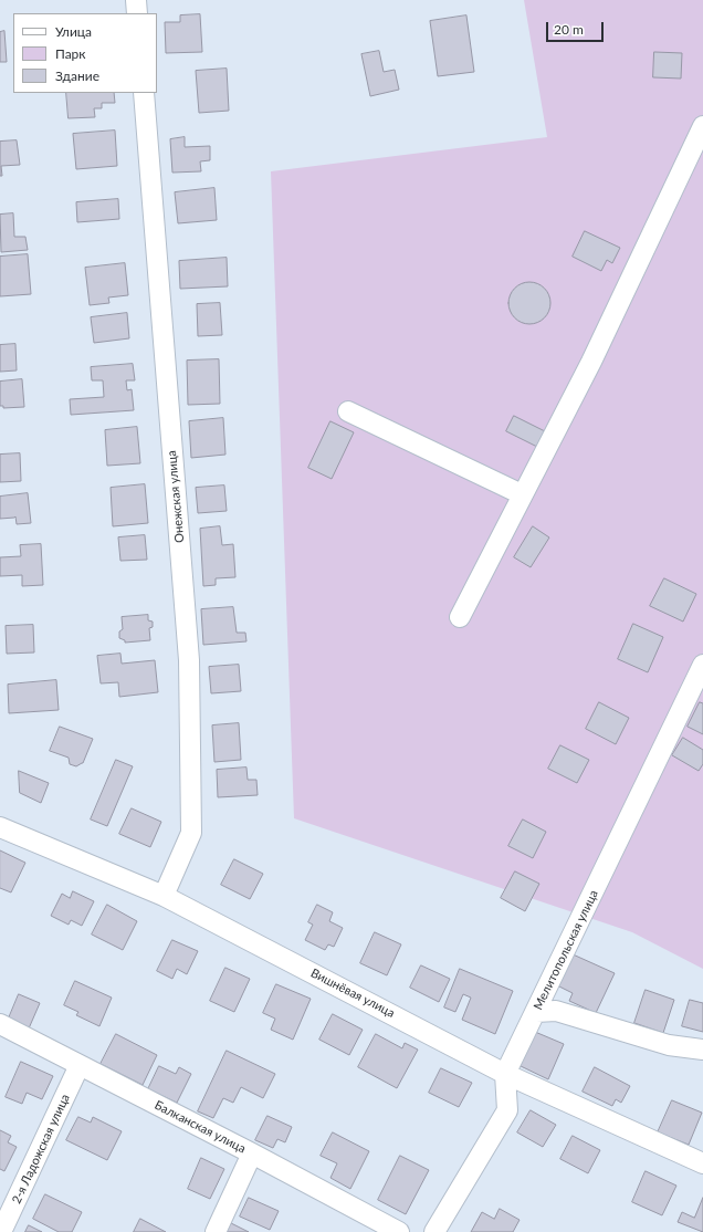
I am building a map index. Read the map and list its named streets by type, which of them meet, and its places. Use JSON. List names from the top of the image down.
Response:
{
  "streets": {
    "street": [
      "Онежская улица",
      "Мелитопольская улица",
      "Вишнёвая улица",
      "Балканская улица",
      "2-я Ладожская улица"
    ]
  },
  "crossings": [
    ["Онежская улица", "Вишнёвая улица"],
    ["Мелитопольская улица", "Вишнёвая улица"],
    ["Балканская улица", "2-я Ладожская улица"]
  ],
  "legend": ["Улица", "Парк", "Здание"],
  "scale_bar": "20 m"
}
